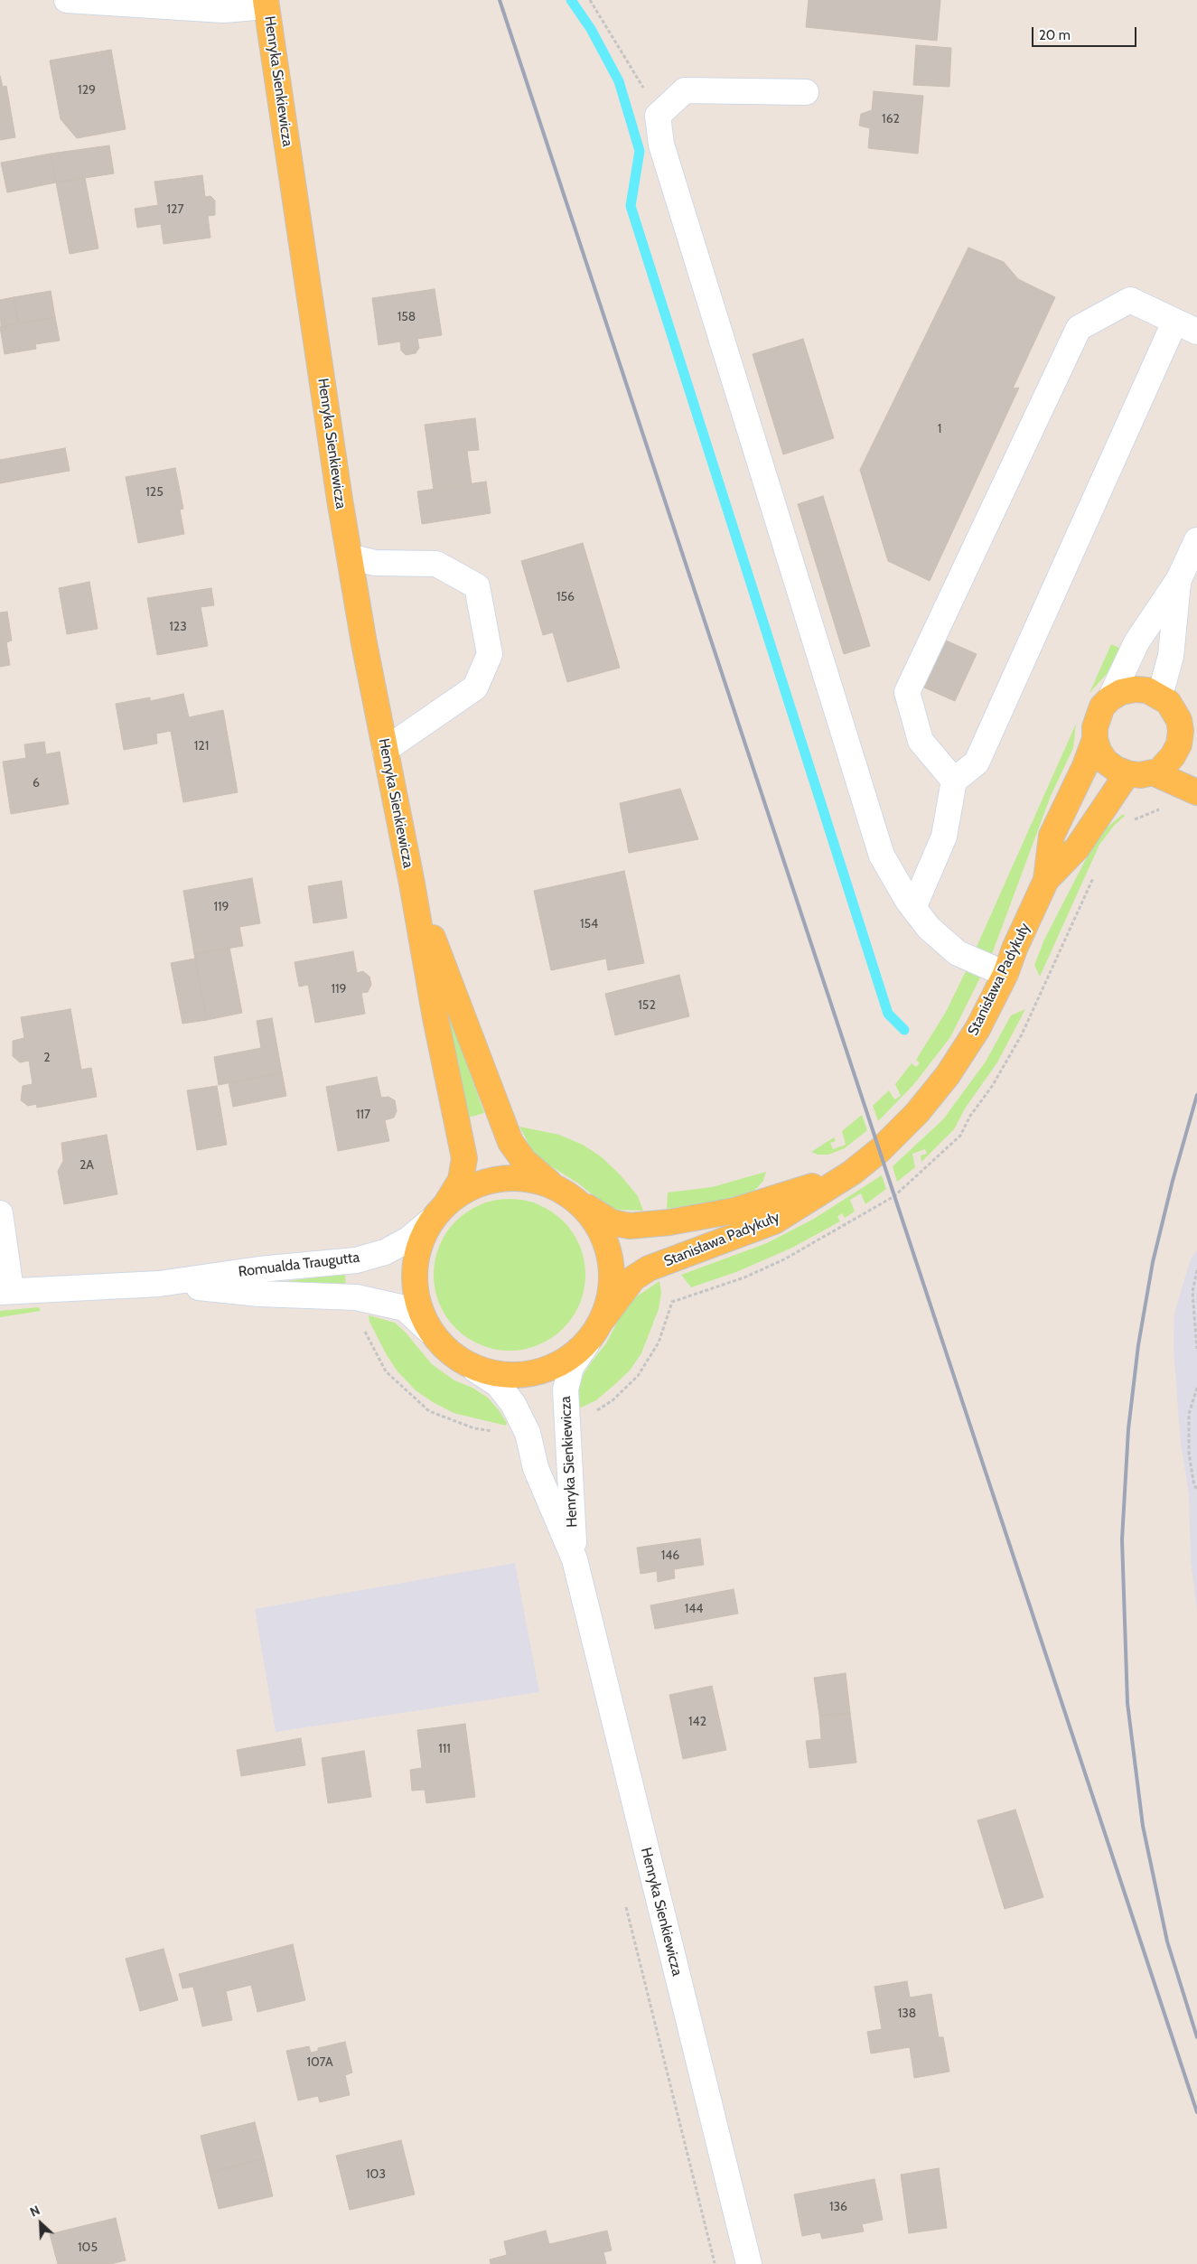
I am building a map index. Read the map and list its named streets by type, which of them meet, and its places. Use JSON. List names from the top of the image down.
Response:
{
  "streets": {
    "main road": ["Henryka Sienkiewicza", "Stanisława Padykuły"],
    "street": ["Romualda Traugutta"]
  },
  "crossings": [
    ["Henryka Sienkiewicza", "Stanisława Padykuły"],
    ["Henryka Sienkiewicza", "Romualda Traugutta"]
  ],
  "house_numbers": [
    "129",
    "162",
    "127",
    "158",
    "1",
    "125",
    "156",
    "123",
    "121",
    "6",
    "119",
    "154",
    "119",
    "152",
    "2",
    "117",
    "2A",
    "146",
    "144",
    "142",
    "111",
    "138",
    "107A",
    "103",
    "136",
    "105"
  ],
  "scale_bar": "20 m",
  "north": "top left"
}
